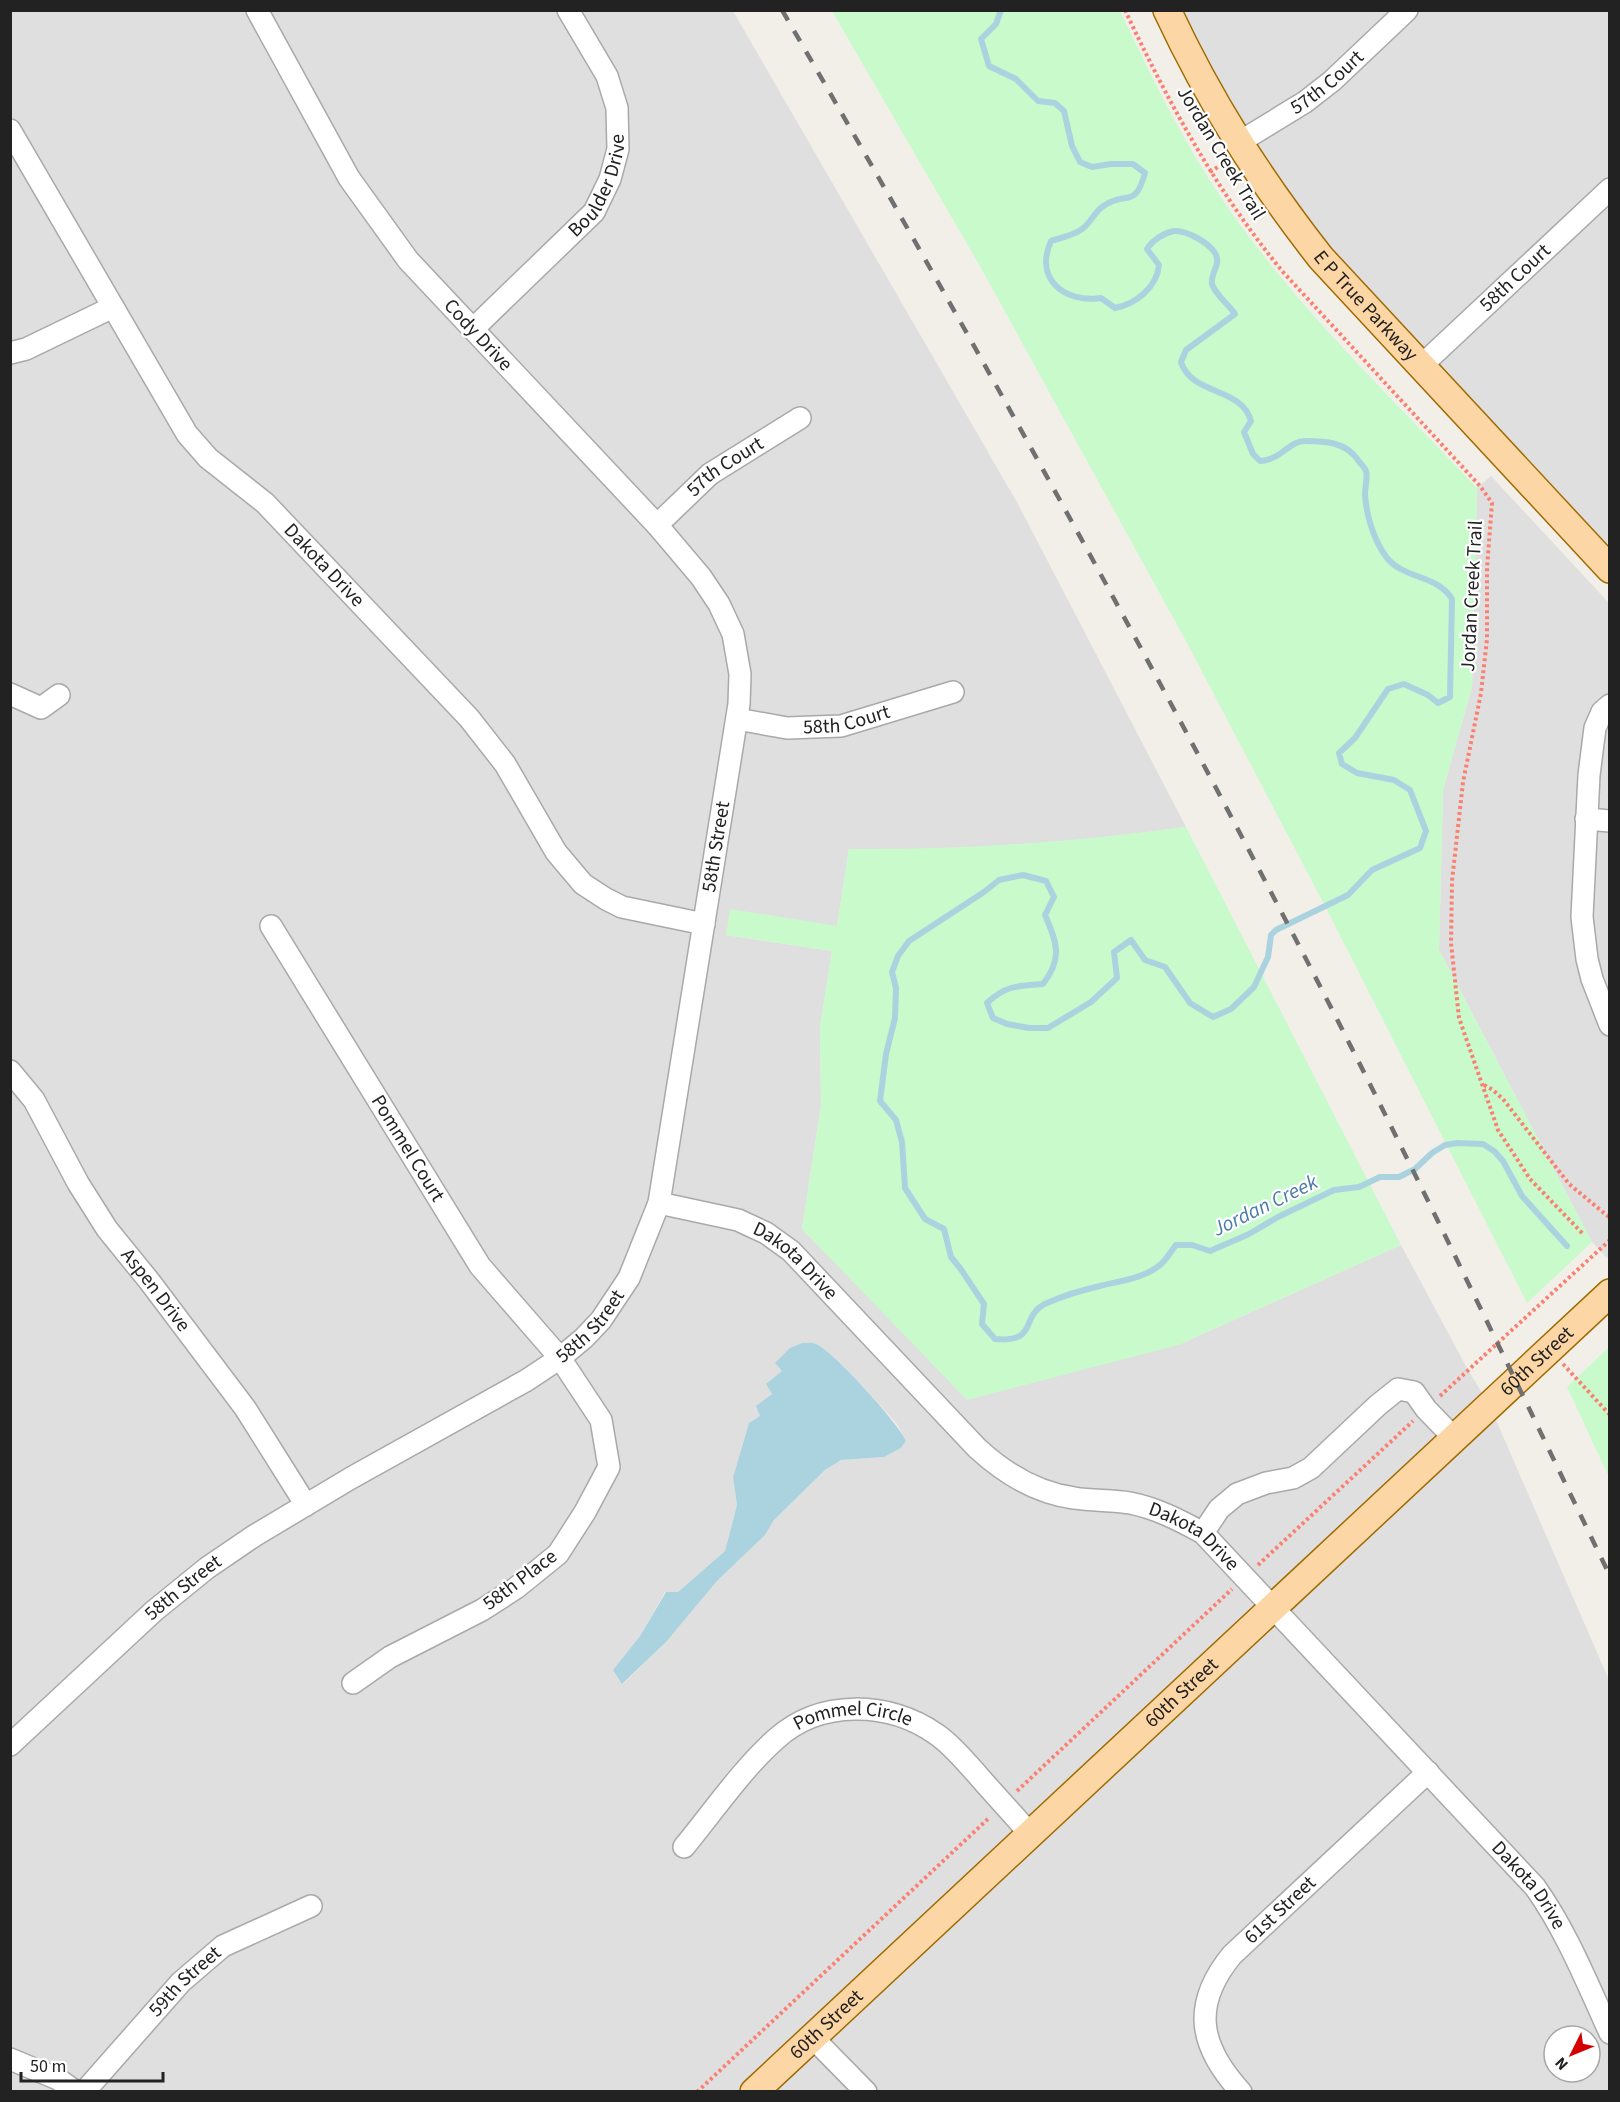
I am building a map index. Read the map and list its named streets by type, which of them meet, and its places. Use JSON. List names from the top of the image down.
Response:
{
  "streets": {
    "main road": ["E P True Parkway", "60th Street"],
    "street": [
      "57th Court",
      "Boulder Drive",
      "58th Court",
      "Cody Drive",
      "Dakota Drive",
      "58th Street",
      "Pommel Court",
      "Aspen Drive",
      "58th Place",
      "Pommel Circle",
      "61st Street",
      "59th Street"
    ],
    "path": ["Jordan Creek Trail"]
  },
  "crossings": [
    ["57th Court", "E P True Parkway"],
    ["57th Court", "Cody Drive"],
    ["Boulder Drive", "Cody Drive"],
    ["58th Court", "E P True Parkway"],
    ["58th Court", "58th Street"],
    ["Cody Drive", "58th Street"],
    ["Dakota Drive", "58th Street"],
    ["Dakota Drive", "60th Street"],
    ["Dakota Drive", "61st Street"],
    ["58th Street", "Pommel Court"],
    ["58th Street", "Aspen Drive"],
    ["58th Street", "58th Place"],
    ["Pommel Court", "58th Place"],
    ["60th Street", "Pommel Circle"]
  ],
  "water": ["Jordan Creek"],
  "scale_bar": "50 m",
  "north": "bottom left"
}
